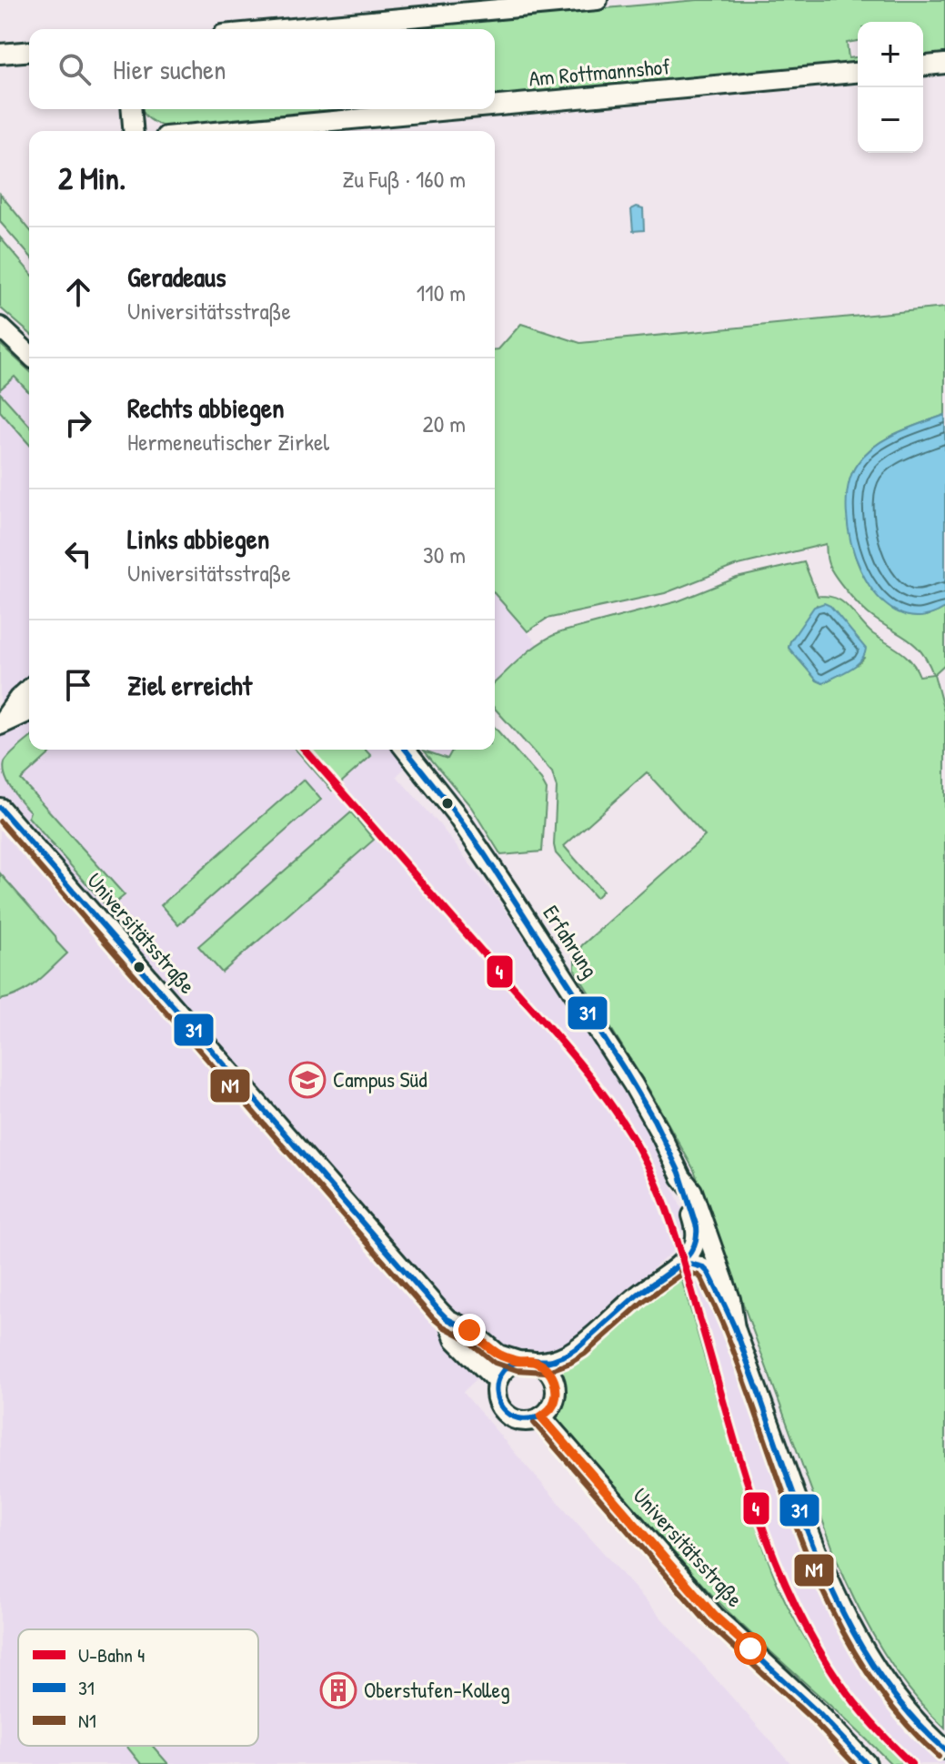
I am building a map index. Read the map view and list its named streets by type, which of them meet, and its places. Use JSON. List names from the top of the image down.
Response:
{
  "streets": {
    "street": ["Am Rottmannshof", "Universitätsstraße", "Erfahrung"]
  },
  "places": {
    "school or university": ["Campus Süd"],
    "building": ["Oberstufen-Kolleg"]
  },
  "lines": ["metro line 4", "transit line 31", "transit line N1"],
  "legend": ["U-Bahn 4", "31", "N1"],
  "page": {
    "map_buttons": ["+", "−"],
    "search": "Hier suchen",
    "heading": ["2 Min.", "Zu Fuß · 160 m"],
    "list": [
      ["Geradeaus", "Universitätsstraße", "110 m"],
      ["Rechts abbiegen", "Hermeneutischer Zirkel", "20 m"],
      ["Links abbiegen", "Universitätsstraße", "30 m"],
      "Ziel erreicht"
    ]
  }
}
